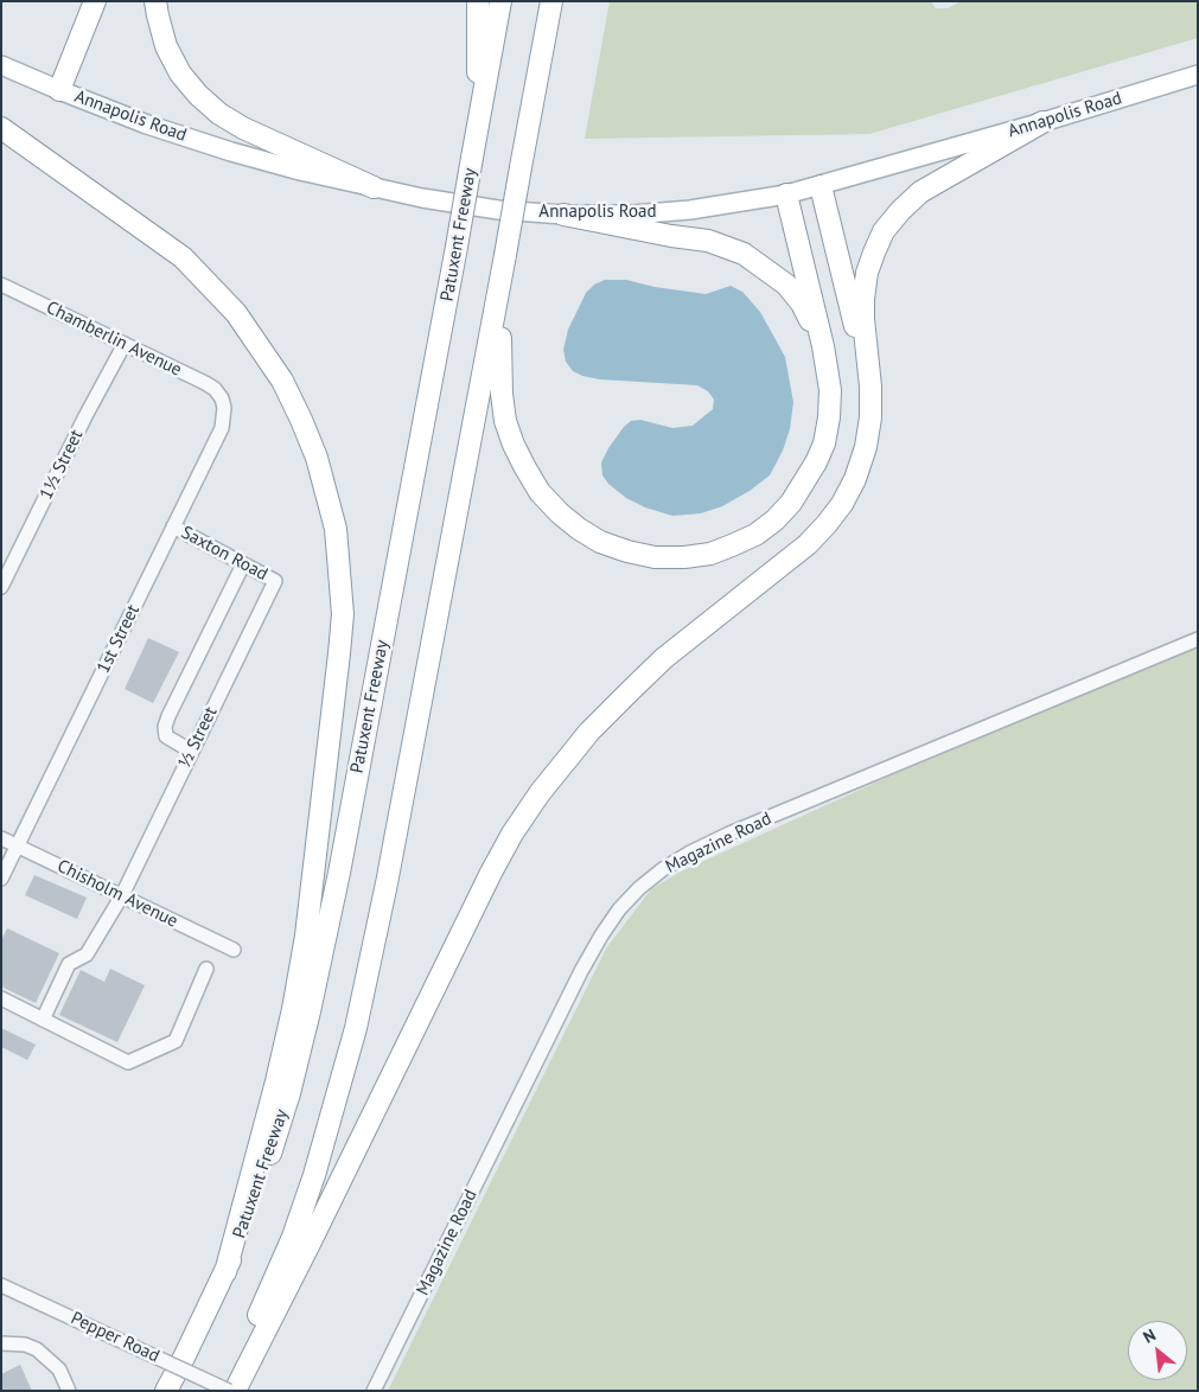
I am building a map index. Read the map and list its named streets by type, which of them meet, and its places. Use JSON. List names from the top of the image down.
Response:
{
  "streets": {
    "highway": ["Patuxent Freeway"],
    "main road": ["Annapolis Road"],
    "street": [
      "Chamberlin Avenue",
      "1½ Street",
      "Saxton Road",
      "1st Street",
      "½ Street",
      "Magazine Road",
      "Chisholm Avenue",
      "Pepper Road"
    ]
  },
  "crossings": [
    ["Chamberlin Avenue", "1½ Street"],
    ["Chamberlin Avenue", "1st Street"],
    ["Saxton Road", "1st Street"],
    ["Saxton Road", "½ Street"],
    ["1st Street", "Chisholm Avenue"],
    ["½ Street", "Chisholm Avenue"]
  ],
  "north": "top left"
}
